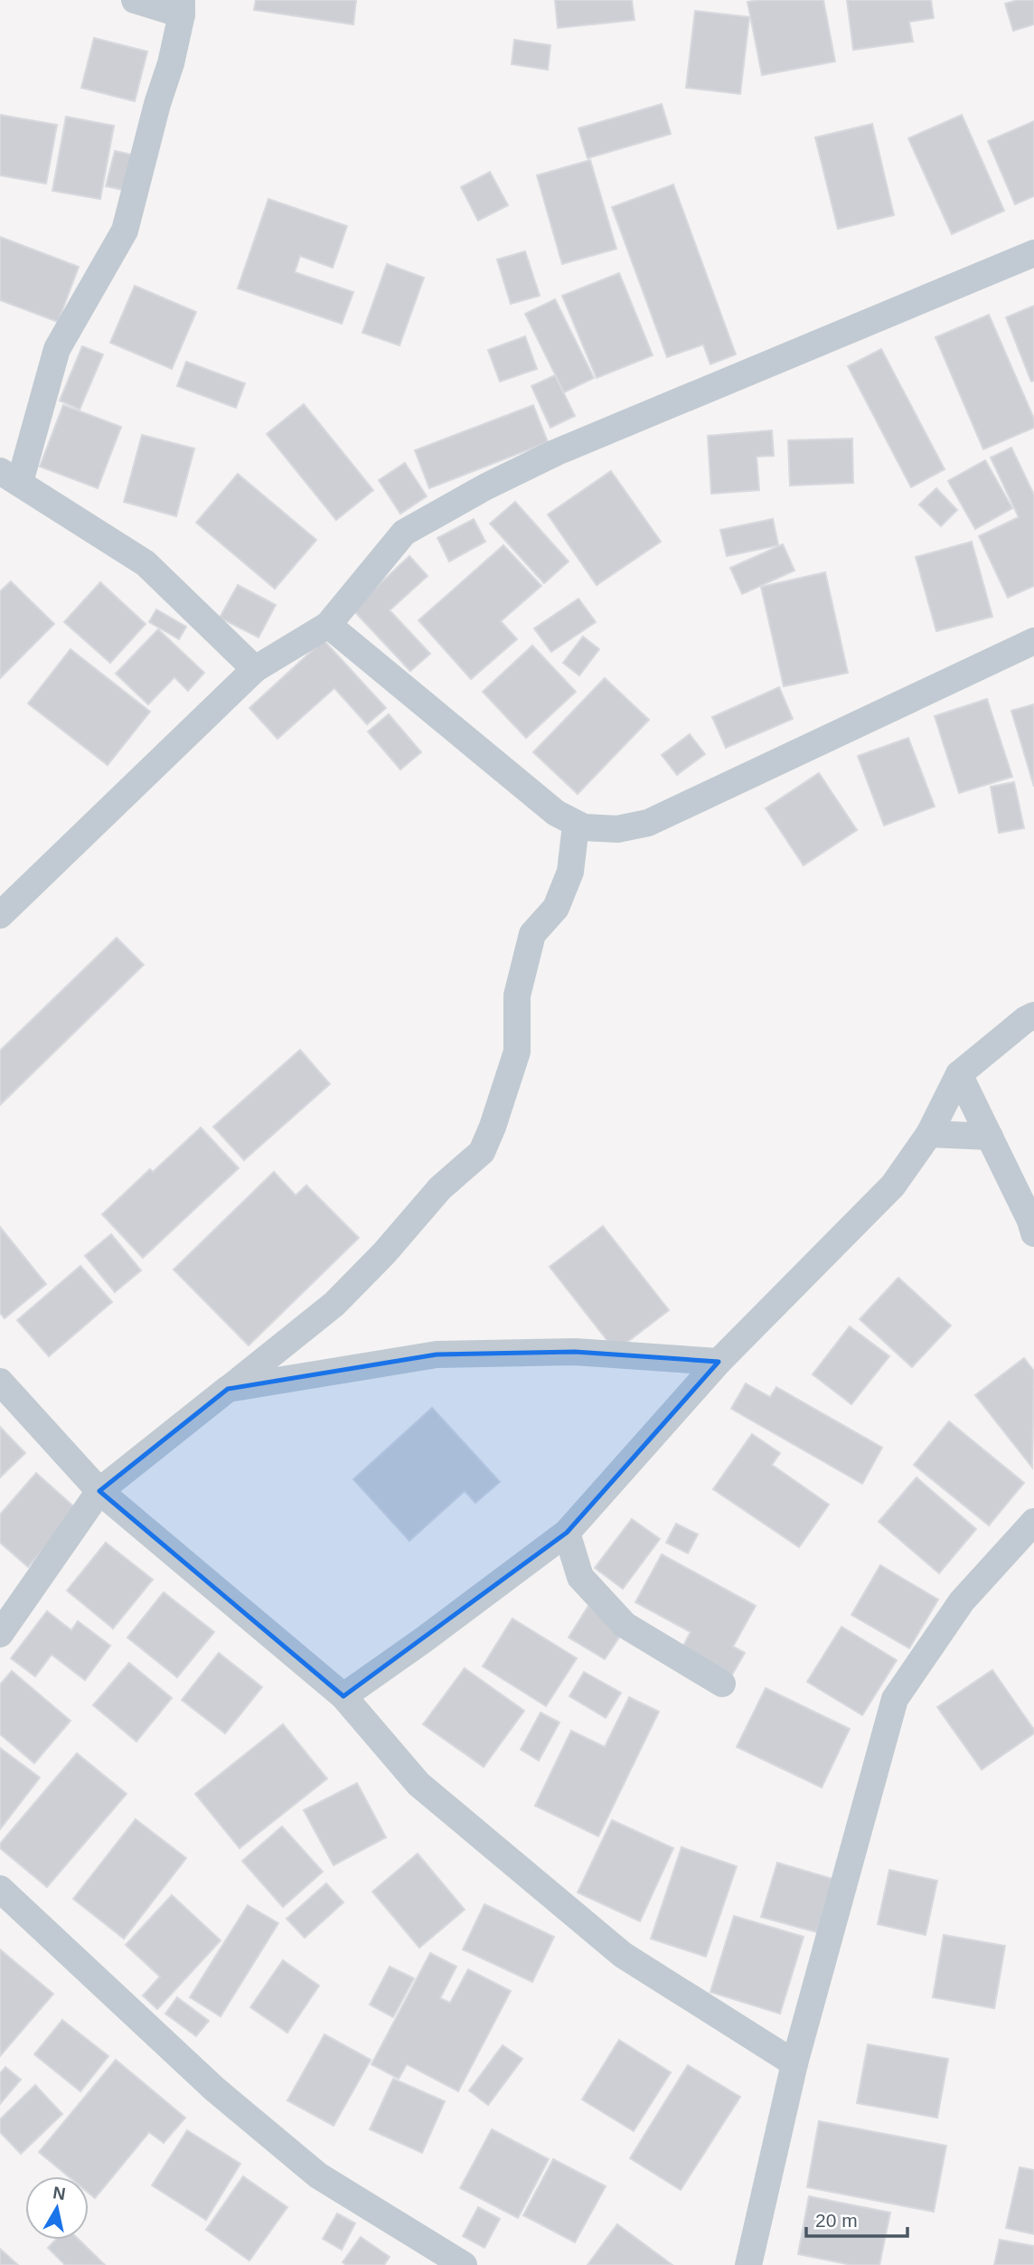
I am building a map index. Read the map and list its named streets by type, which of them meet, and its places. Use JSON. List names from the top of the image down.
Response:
{
  "scale_bar": "20 m",
  "north": "top"
}
